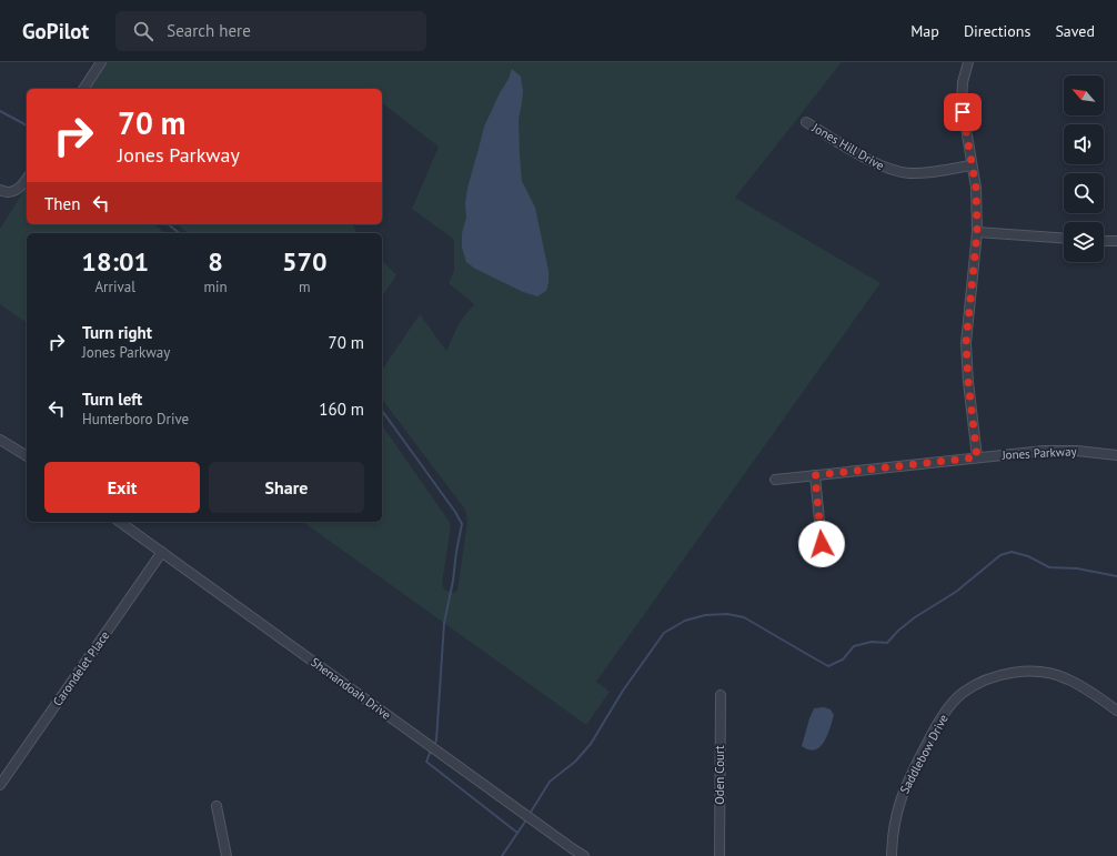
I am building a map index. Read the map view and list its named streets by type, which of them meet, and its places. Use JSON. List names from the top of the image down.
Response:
{
  "streets": {
    "street": [
      "Jones Hill Drive",
      "Jones Parkway",
      "Carondelet Place",
      "Shenandoah Drive",
      "Saddlebow Drive",
      "Oden Court"
    ]
  },
  "crossings": [
    ["Carondelet Place", "Shenandoah Drive"]
  ],
  "north": "top left",
  "page": {
    "header": "GoPilot",
    "search": "Search here",
    "nav": ["Map", "Directions", "Saved"],
    "turn": ["70 m", "Jones Parkway"],
    "then": "Then",
    "eta": [
      "18:01",
      "Arrival",
      "8",
      "min",
      "570",
      "m"
    ],
    "list": [
      {
        "name": "Turn right",
        "note": "Jones Parkway",
        "value": "70 m"
      },
      {
        "name": "Turn left",
        "note": "Hunterboro Drive",
        "value": "160 m"
      }
    ],
    "buttons": ["Exit", "Share"]
  }
}
